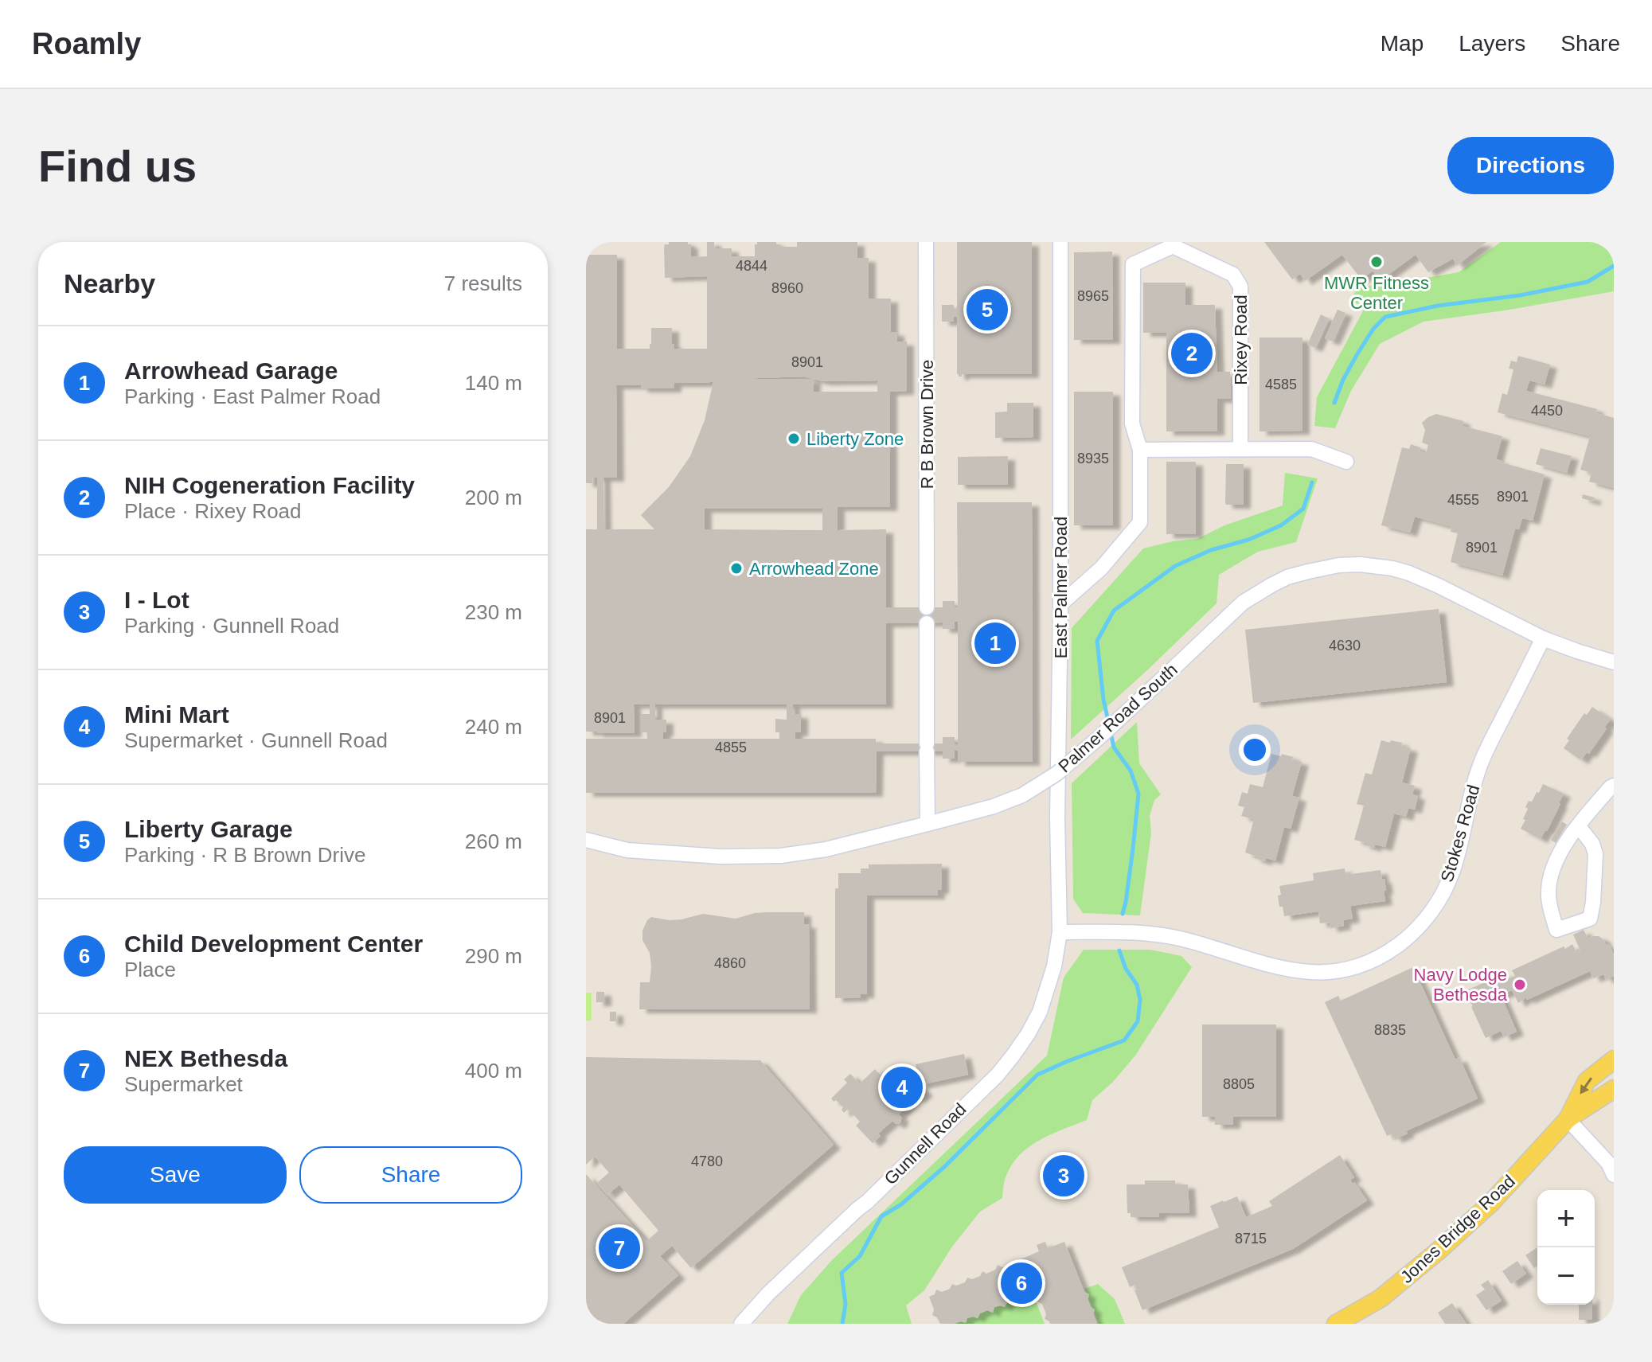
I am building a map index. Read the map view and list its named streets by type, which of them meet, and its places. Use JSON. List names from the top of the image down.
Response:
{
  "streets": {
    "main road": ["Jones Bridge Road"],
    "street": [
      "Rixey Road",
      "R B Brown Drive",
      "East Palmer Road",
      "Palmer Road South",
      "Stokes Road",
      "Gunnell Road"
    ]
  },
  "crossings": [
    ["East Palmer Road", "Stokes Road"],
    ["East Palmer Road", "Gunnell Road"],
    ["Palmer Road South", "Stokes Road"],
    ["Stokes Road", "Gunnell Road"]
  ],
  "places": [
    "MWR Fitness Center",
    "Liberty Zone",
    "Arrowhead Zone",
    "Navy Lodge Bethesda"
  ],
  "house_numbers": [
    "4844",
    "8960",
    "8965",
    "8901",
    "4585",
    "4450",
    "8935",
    "8901",
    "4555",
    "8901",
    "4630",
    "8901",
    "4855",
    "4860",
    "8835",
    "8805",
    "4780",
    "8715"
  ],
  "page": {
    "header": "Roamly",
    "nav": ["Map", "Layers", "Share"],
    "buttons": [
      "Directions",
      ["Save", "Share"]
    ],
    "title": "Find us",
    "heading": ["Nearby", "7 results"],
    "pins": [
      "5",
      "2",
      "1",
      "4",
      "3",
      "7",
      "6"
    ],
    "list": [
      {
        "mark": "1",
        "name": "Arrowhead Garage",
        "note": "Parking · East Palmer Road",
        "value": "140 m"
      },
      {
        "mark": "2",
        "name": "NIH Cogeneration Facility",
        "note": "Place · Rixey Road",
        "value": "200 m"
      },
      {
        "mark": "3",
        "name": "I - Lot",
        "note": "Parking · Gunnell Road",
        "value": "230 m"
      },
      {
        "mark": "4",
        "name": "Mini Mart",
        "note": "Supermarket · Gunnell Road",
        "value": "240 m"
      },
      {
        "mark": "5",
        "name": "Liberty Garage",
        "note": "Parking · R B Brown Drive",
        "value": "260 m"
      },
      {
        "mark": "6",
        "name": "Child Development Center",
        "note": "Place",
        "value": "290 m"
      },
      {
        "mark": "7",
        "name": "NEX Bethesda",
        "note": "Supermarket",
        "value": "400 m"
      }
    ],
    "map_buttons": ["+", "−"]
  }
}
